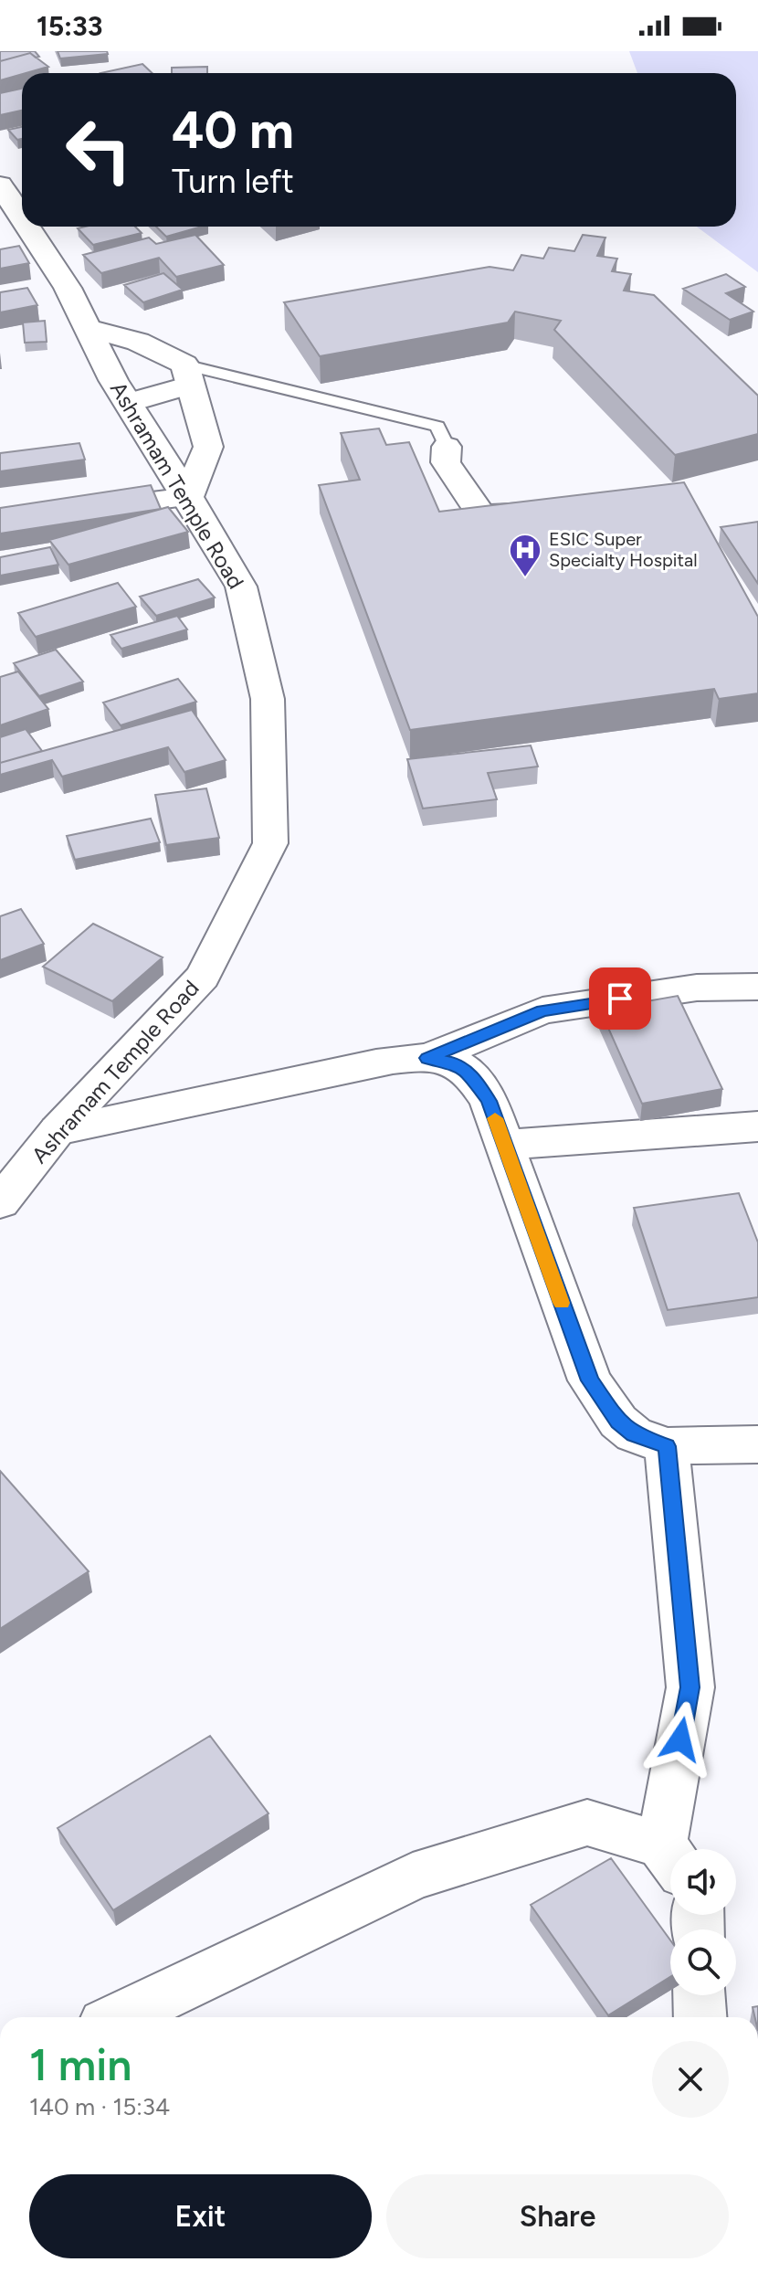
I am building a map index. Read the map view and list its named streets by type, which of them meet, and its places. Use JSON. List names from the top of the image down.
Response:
{
  "streets": {
    "street": ["Ashramam Temple Road"]
  },
  "places": {
    "hospital": ["ESIC Super Specialty Hospital"]
  },
  "page": {
    "status": "15:33",
    "turn": ["40 m", "Turn left"],
    "heading": ["1 min", "140 m · 15:34"],
    "buttons": ["Exit", "Share"]
  }
}
